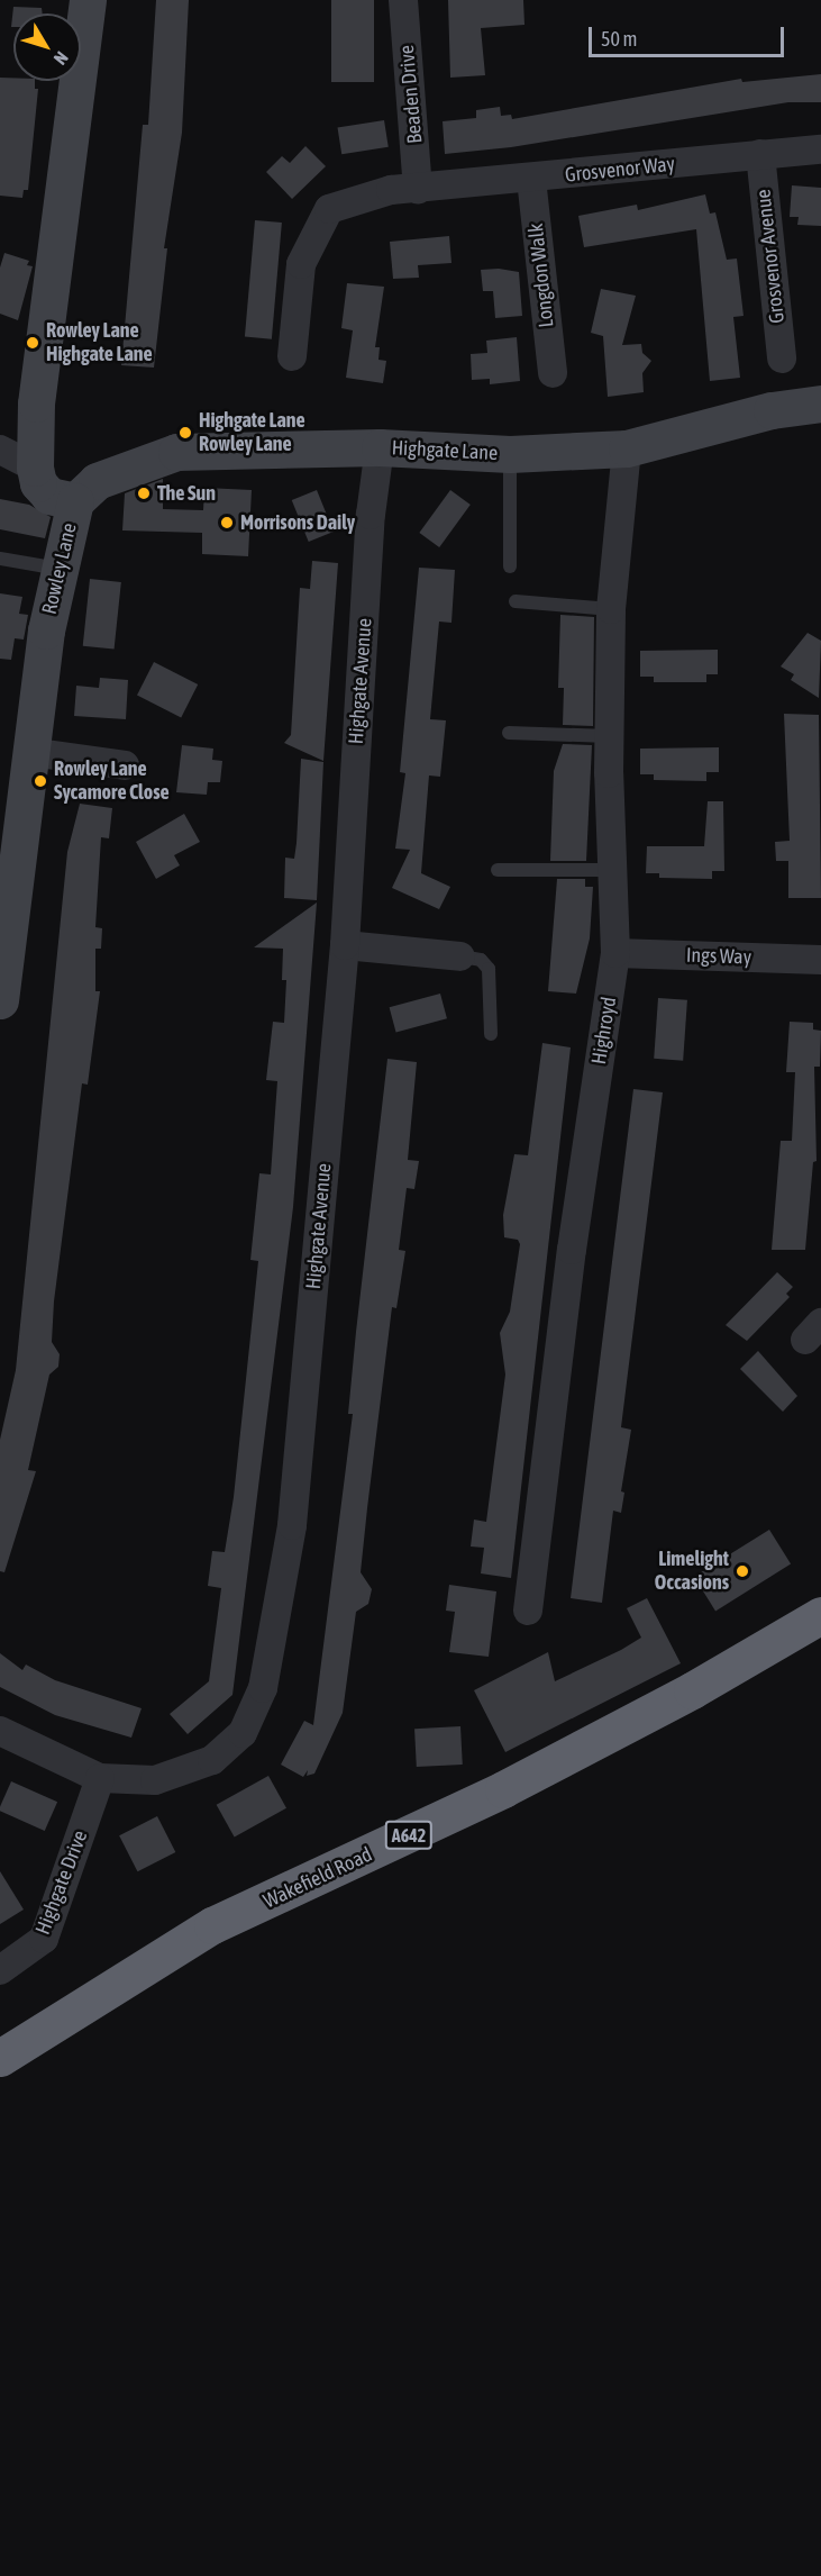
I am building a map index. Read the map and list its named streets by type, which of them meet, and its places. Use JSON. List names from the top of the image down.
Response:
{
  "streets": {
    "highway": ["A642", "Wakefield Road"],
    "main road": ["Highgate Lane", "Rowley Lane"],
    "street": [
      "Beaden Drive",
      "Grosvenor Way",
      "Grosvenor Avenue",
      "Longdon Walk",
      "Highgate Avenue",
      "Ings Way",
      "Highroyd",
      "Highgate Drive"
    ]
  },
  "crossings": [
    ["Beaden Drive", "Grosvenor Way"],
    ["Grosvenor Way", "Grosvenor Avenue"],
    ["Grosvenor Way", "Longdon Walk"],
    ["Highgate Lane", "Rowley Lane"],
    ["Highgate Lane", "Highgate Avenue"],
    ["Highgate Lane", "Highroyd"],
    ["Highgate Avenue", "Highgate Drive"],
    ["Ings Way", "Highroyd"]
  ],
  "places": [
    "Rowley Lane Highgate Lane",
    "Highgate Lane Rowley Lane",
    "The Sun",
    "Morrisons Daily",
    "Rowley Lane Sycamore Close",
    "Limelight Occasions"
  ],
  "scale_bar": "50 m",
  "north": "bottom right"
}
